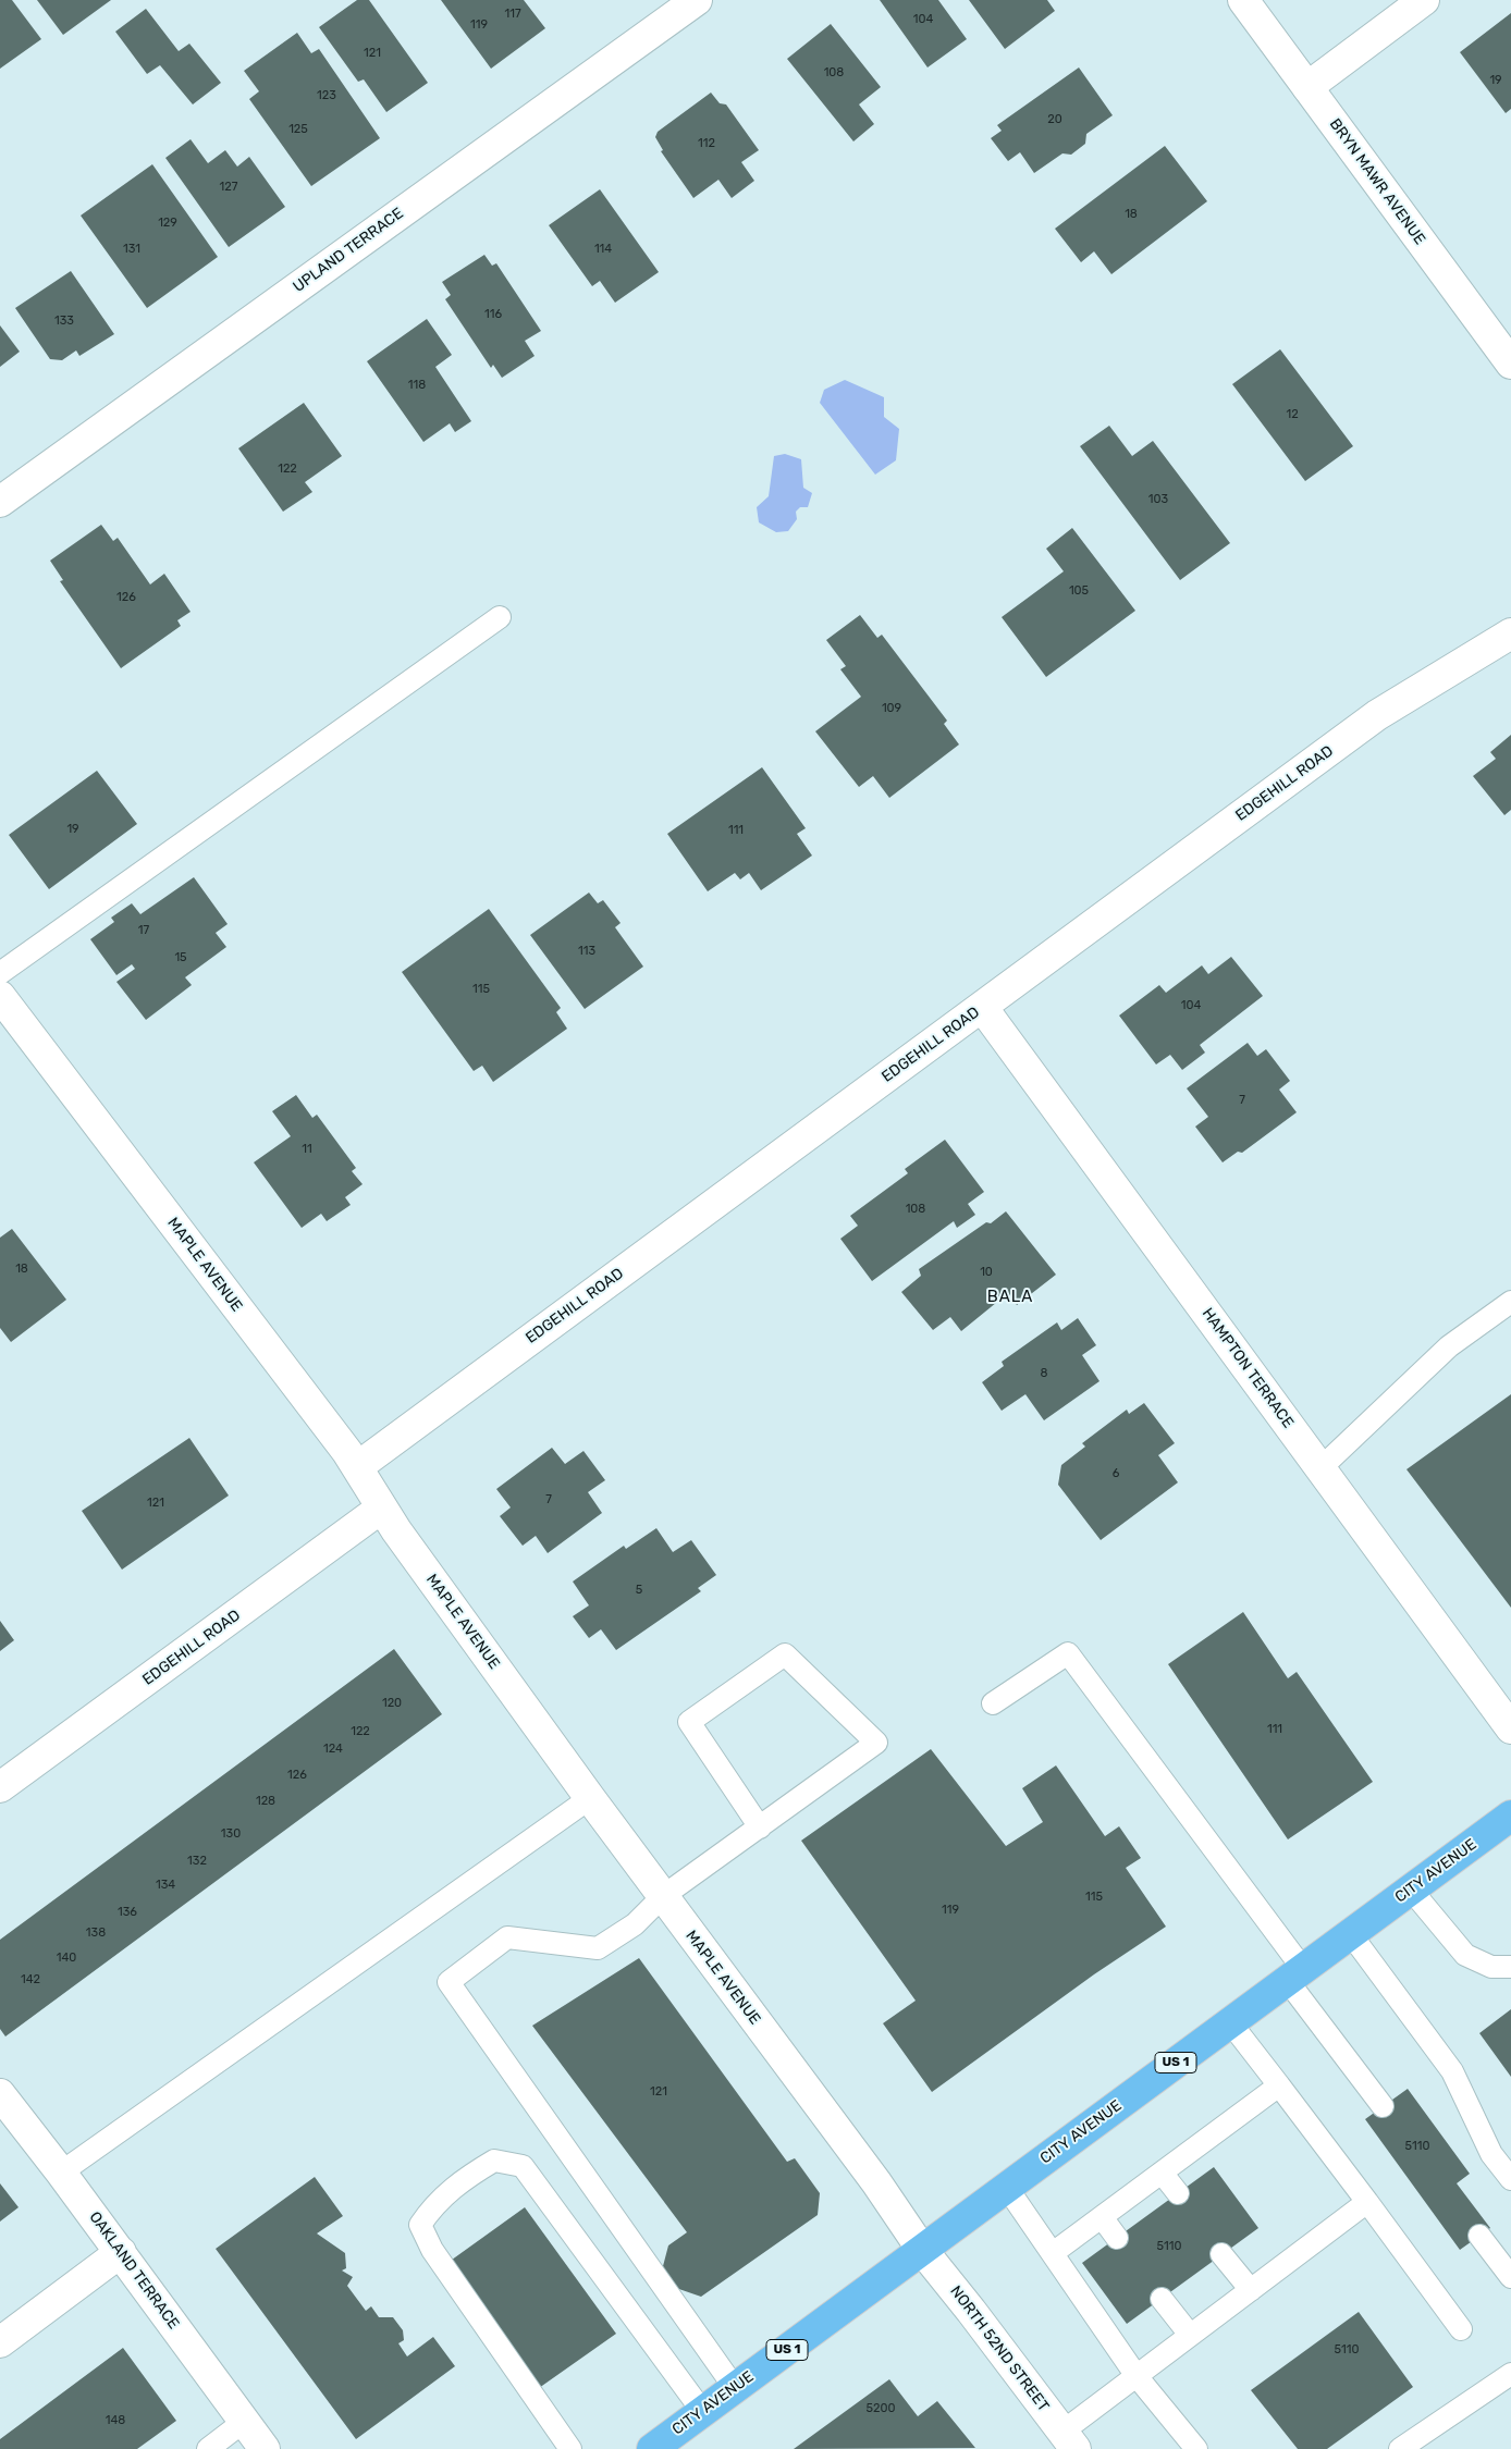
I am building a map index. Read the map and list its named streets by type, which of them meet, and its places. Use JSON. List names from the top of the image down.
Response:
{
  "streets": {
    "highway": ["CITY AVENUE", "US 1"],
    "street": [
      "BRYN MAWR AVENUE",
      "UPLAND TERRACE",
      "EDGEHILL ROAD",
      "MAPLE AVENUE",
      "HAMPTON TERRACE",
      "OAKLAND TERRACE",
      "NORTH 52ND STREET"
    ]
  },
  "crossings": [
    ["EDGEHILL ROAD", "MAPLE AVENUE"],
    ["EDGEHILL ROAD", "HAMPTON TERRACE"],
    ["MAPLE AVENUE", "CITY AVENUE"],
    ["MAPLE AVENUE", "NORTH 52ND STREET"],
    ["CITY AVENUE", "NORTH 52ND STREET"]
  ],
  "districts": ["BALA"],
  "house_numbers": [
    "117",
    "104",
    "119",
    "121",
    "108",
    "19",
    "123",
    "20",
    "125",
    "112",
    "127",
    "18",
    "129",
    "131",
    "114",
    "116",
    "133",
    "118",
    "12",
    "122",
    "103",
    "105",
    "126",
    "109",
    "19",
    "111",
    "17",
    "113",
    "15",
    "115",
    "104",
    "7",
    "11",
    "108",
    "18",
    "10",
    "8",
    "6",
    "7",
    "121",
    "5",
    "120",
    "111",
    "122",
    "124",
    "126",
    "128",
    "130",
    "132",
    "134",
    "115",
    "119",
    "136",
    "138",
    "140",
    "142",
    "121",
    "5110",
    "5110",
    "5110",
    "5200",
    "148"
  ]
}
